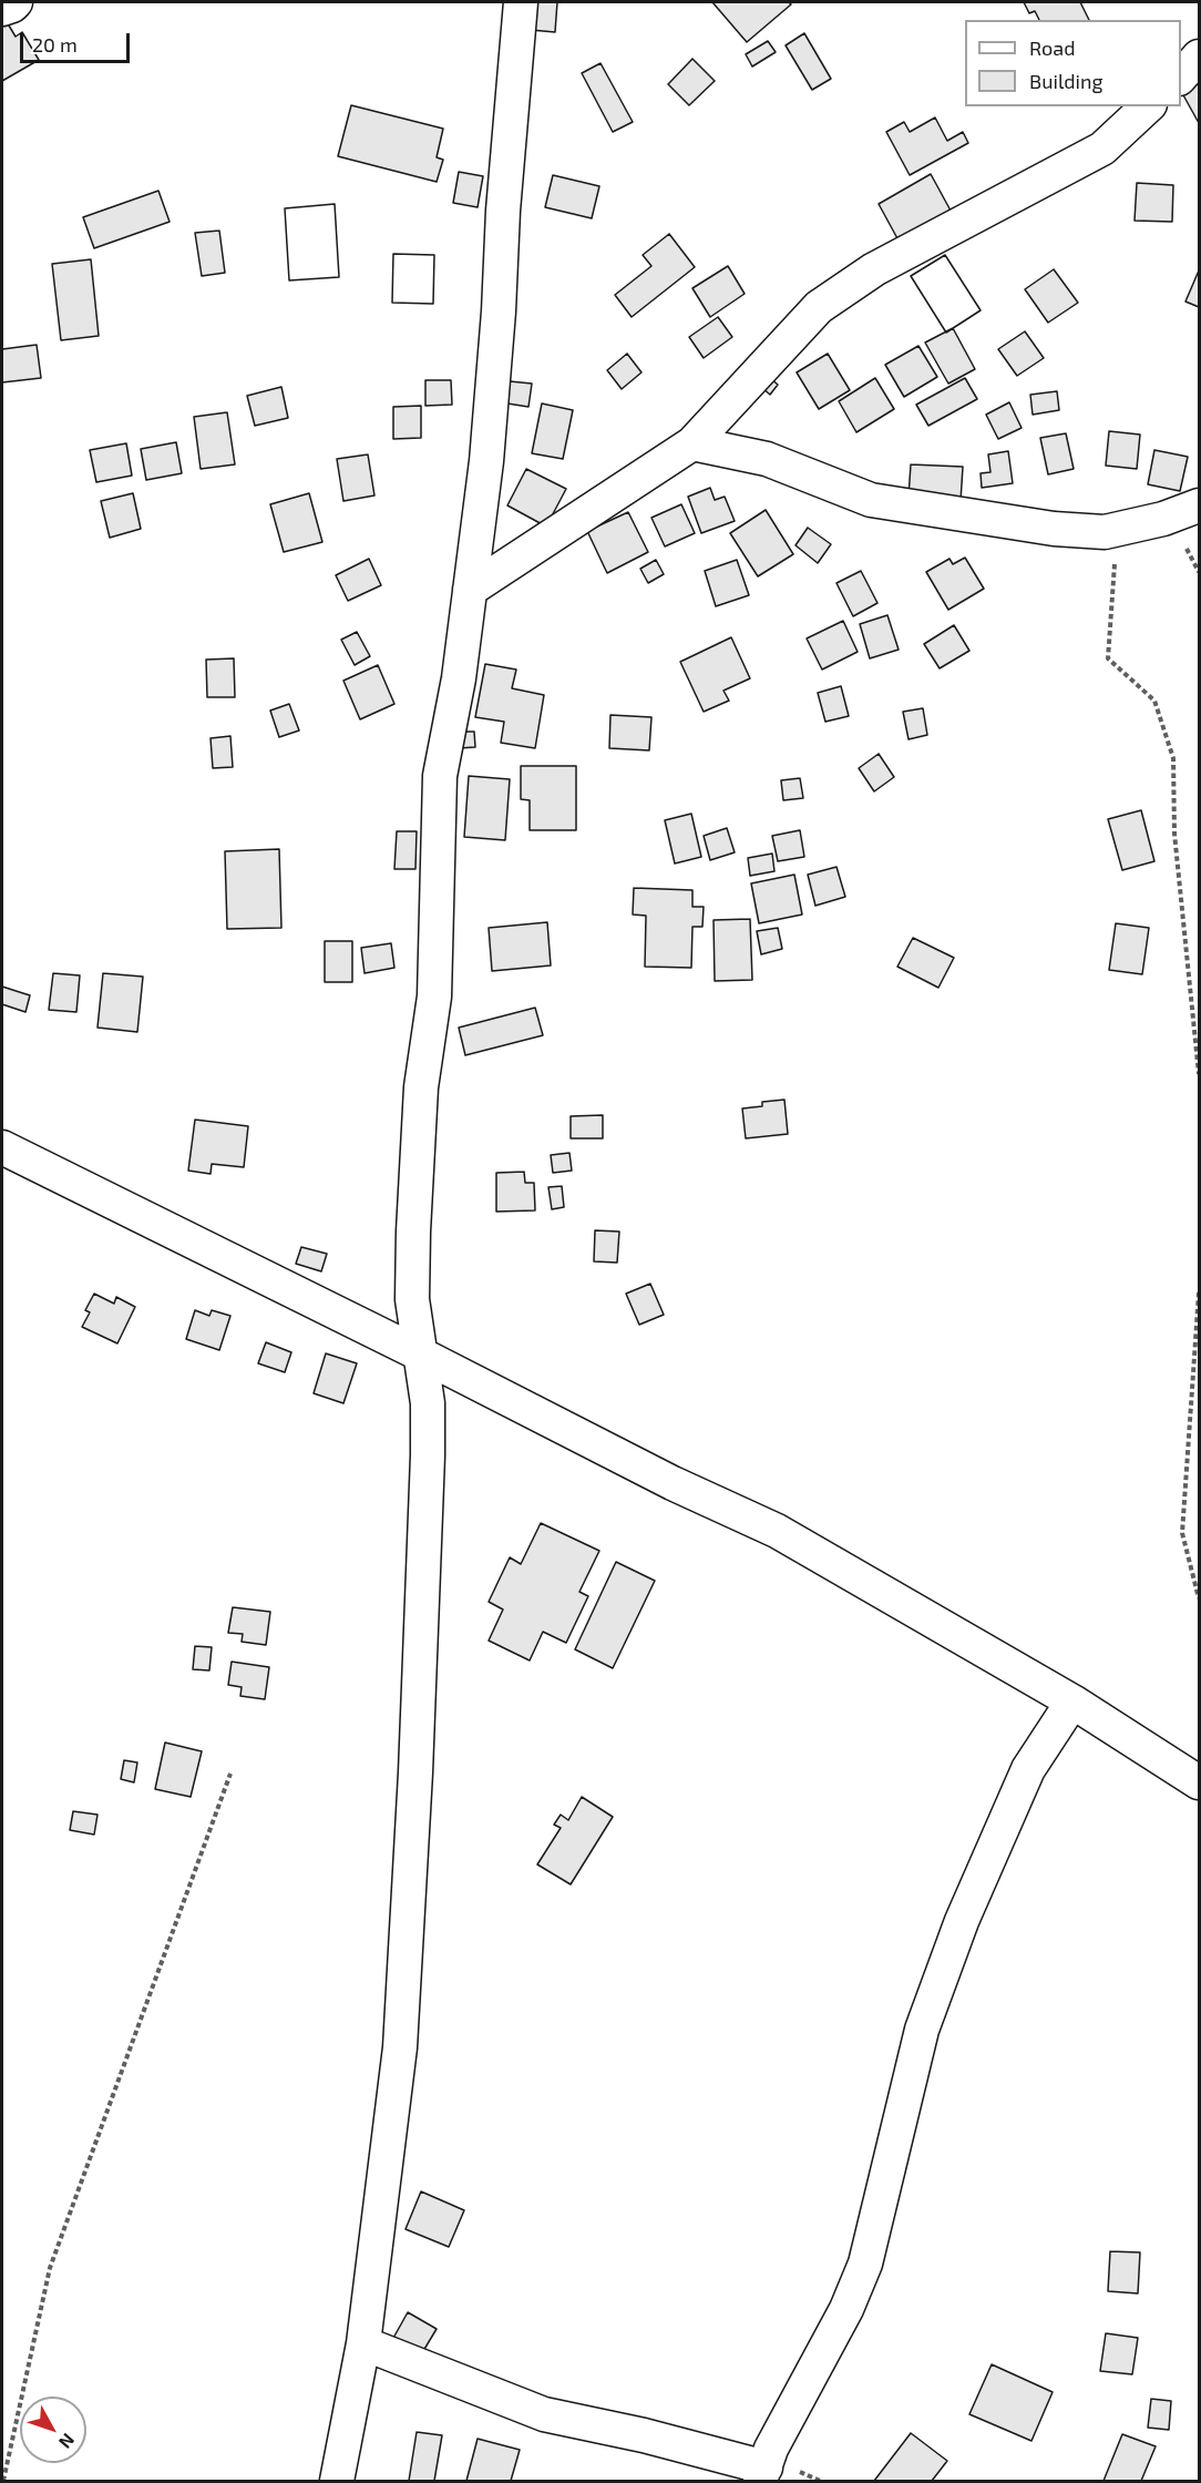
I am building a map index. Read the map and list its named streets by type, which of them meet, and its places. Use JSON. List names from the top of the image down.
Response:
{
  "legend": ["Road", "Building"],
  "scale_bar": "20 m",
  "north": "bottom right"
}
